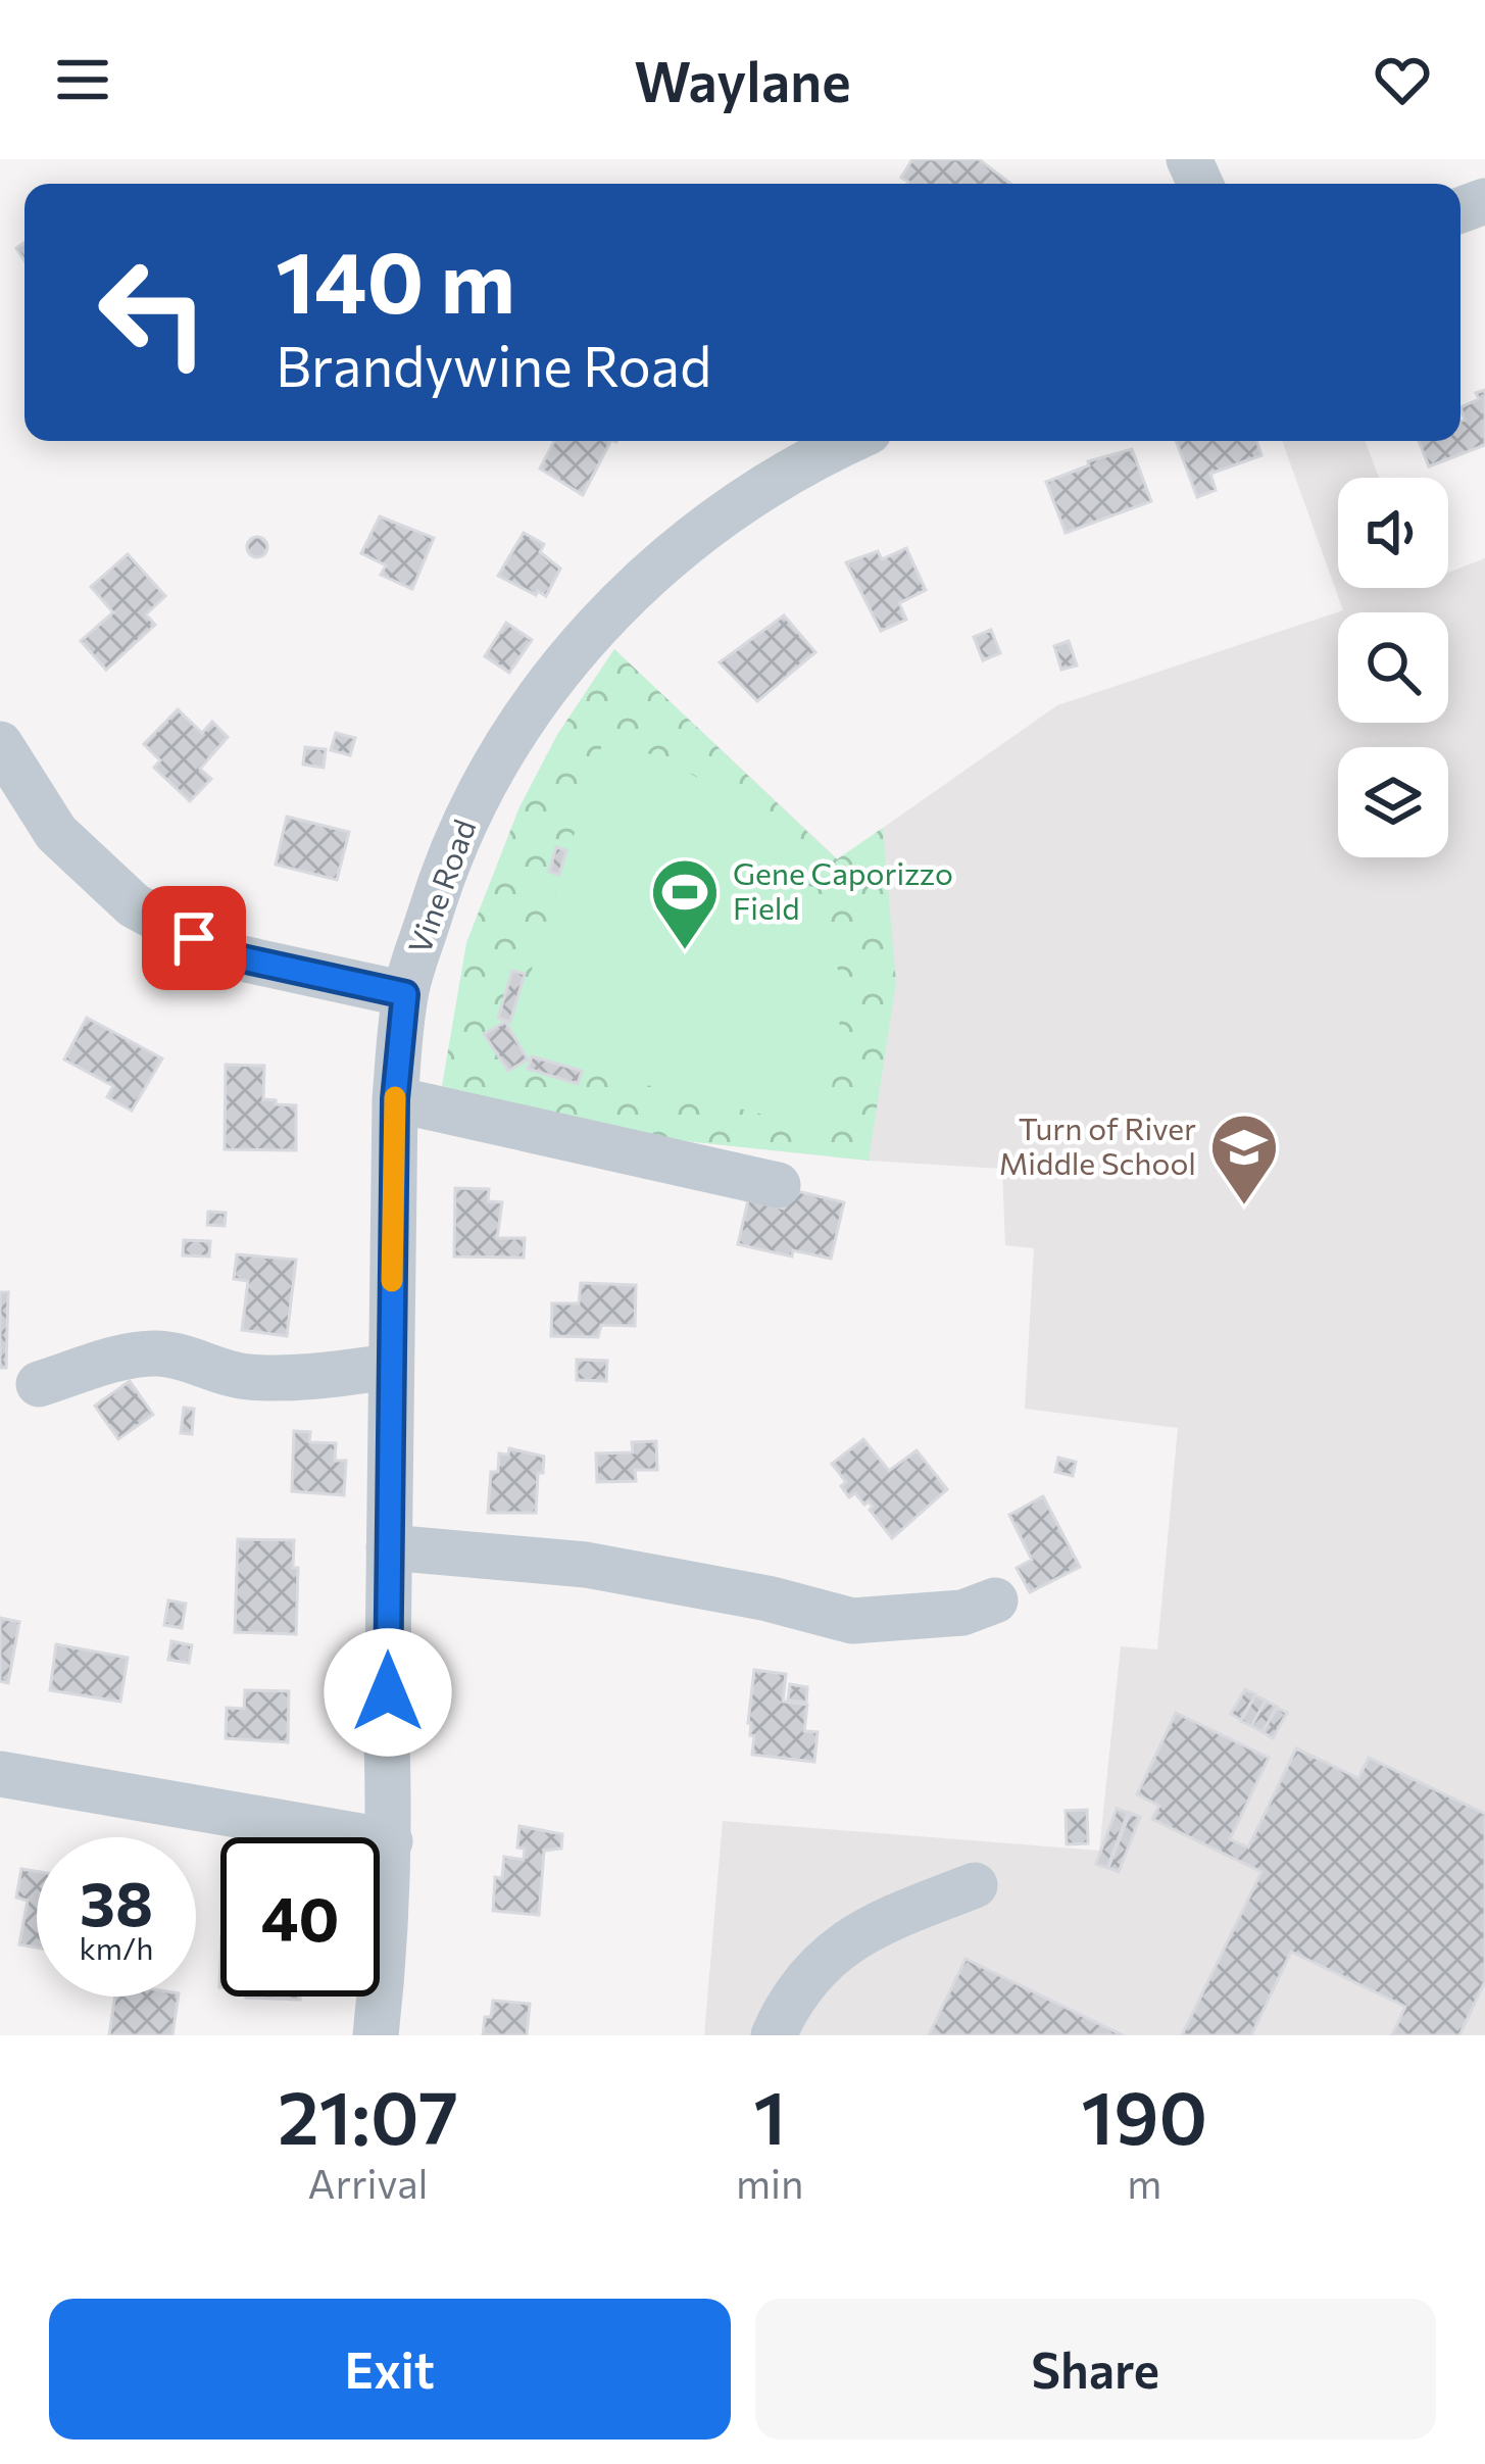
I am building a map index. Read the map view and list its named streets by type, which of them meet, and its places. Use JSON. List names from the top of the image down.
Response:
{
  "streets": {
    "street": ["Vine Road"]
  },
  "places": {
    "sports": ["Gene Caporizzo Field"],
    "school or university": ["Turn of River Middle School"]
  },
  "page": {
    "header": "Waylane",
    "turn": ["140 m", "Brandywine Road"],
    "speed": "38 km/h",
    "limit": "40",
    "eta": [
      "21:07",
      "Arrival",
      "1",
      "min",
      "190",
      "m"
    ],
    "buttons": ["Exit", "Share"]
  }
}
